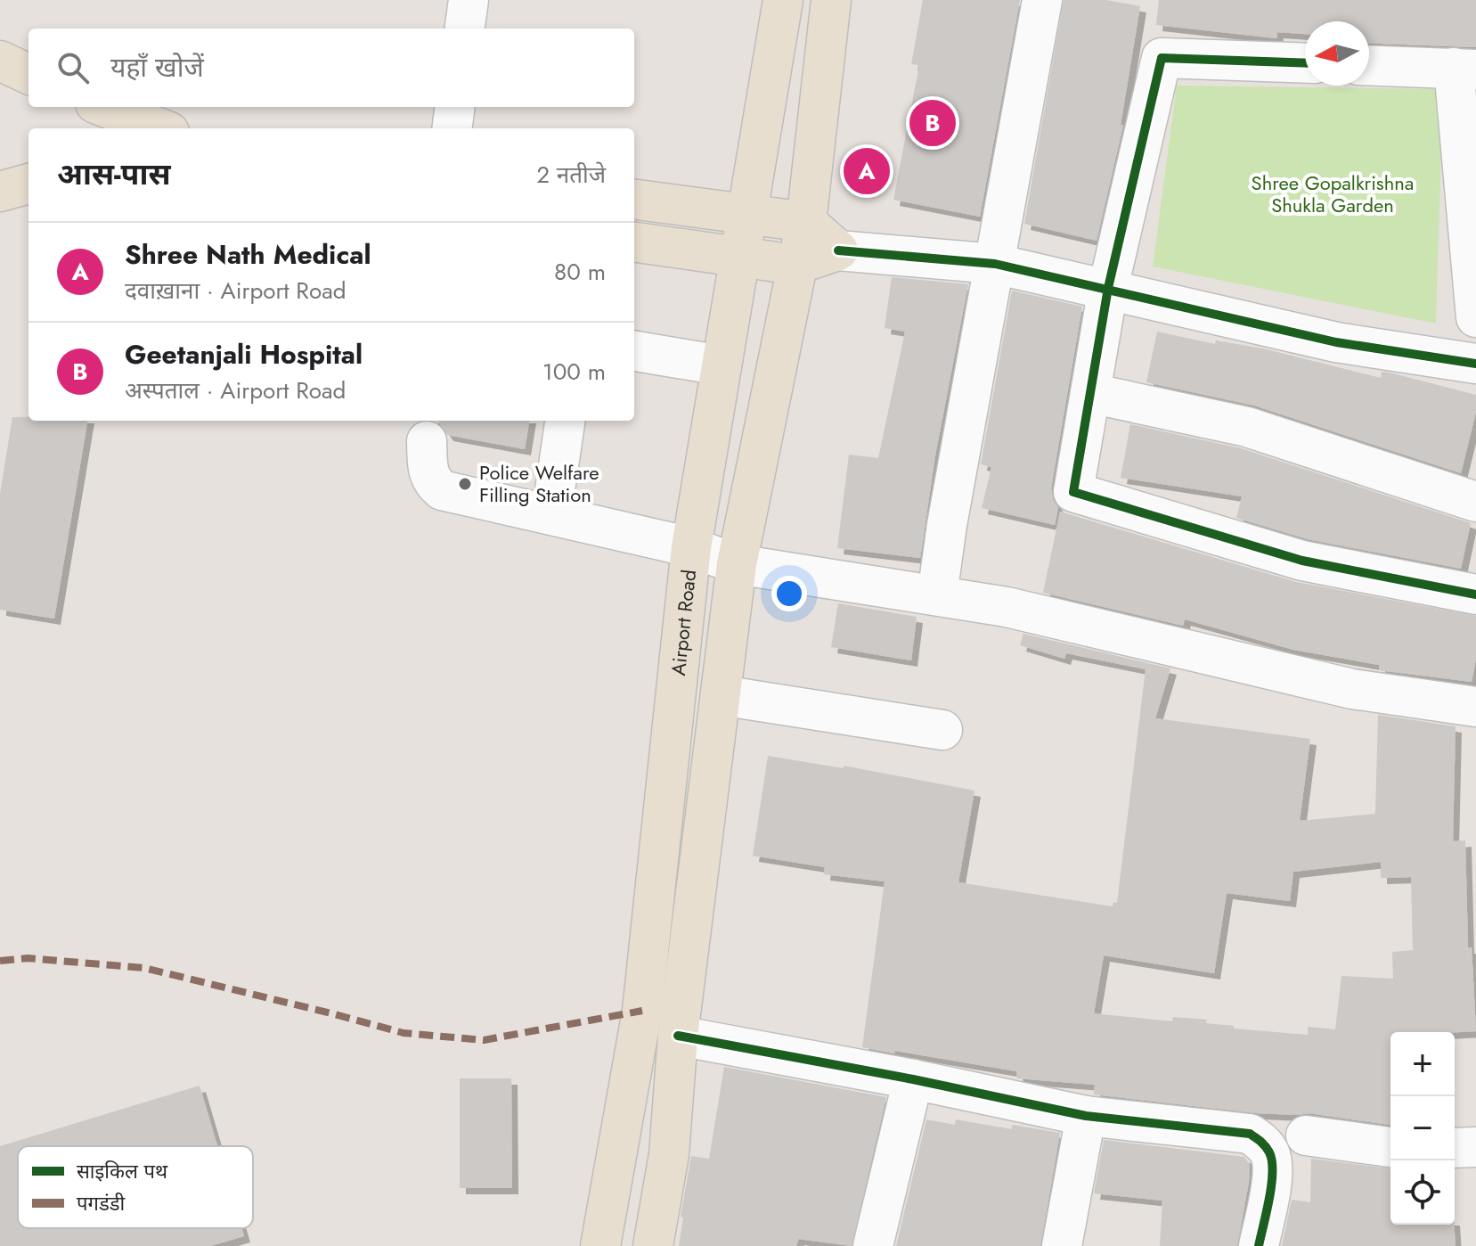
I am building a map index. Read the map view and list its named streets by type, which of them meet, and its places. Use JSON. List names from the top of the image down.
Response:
{
  "streets": {
    "main road": ["Airport Road"]
  },
  "parks": ["Shree Gopalkrishna Shukla Garden"],
  "places": ["Police Welfare Filling Station"],
  "legend": ["साइकिल पथ", "पगडंडी"],
  "north": "left",
  "page": {
    "search": "यहाँ खोजें",
    "pins": ["B", "A"],
    "heading": ["आस-पास", "2 नतीजे"],
    "list": [
      {
        "mark": "A",
        "name": "Shree Nath Medical",
        "note": "दवाख़ाना · Airport Road",
        "value": "80 m"
      },
      {
        "mark": "B",
        "name": "Geetanjali Hospital",
        "note": "अस्पताल · Airport Road",
        "value": "100 m"
      }
    ],
    "map_buttons": ["+", "−"]
  }
}
